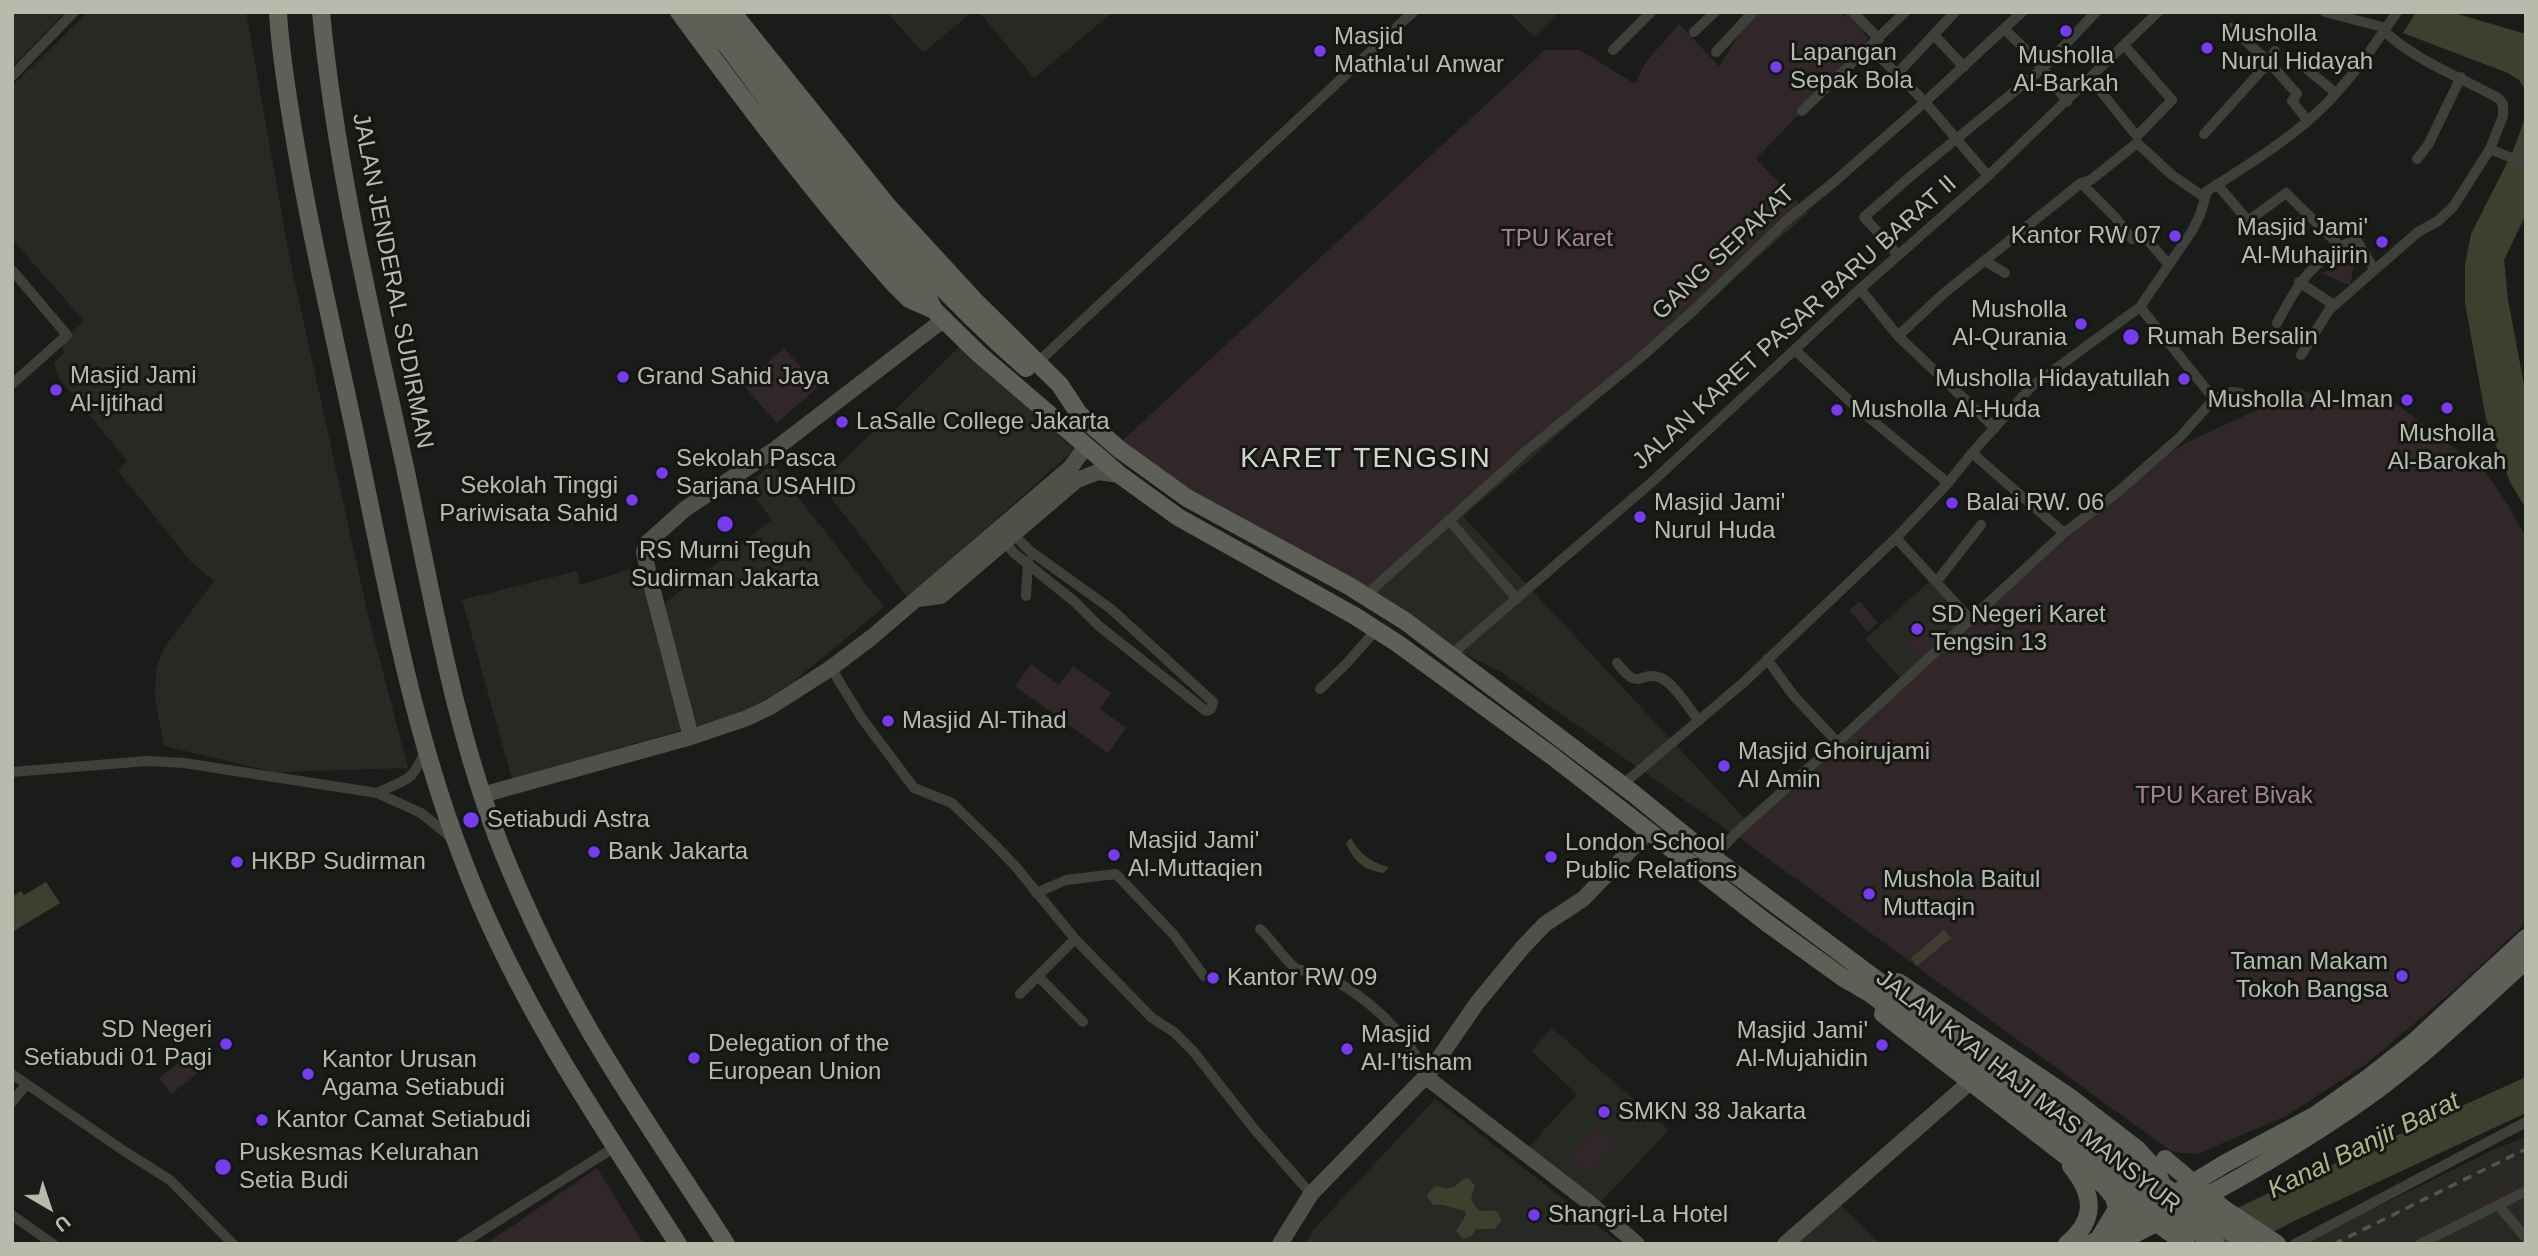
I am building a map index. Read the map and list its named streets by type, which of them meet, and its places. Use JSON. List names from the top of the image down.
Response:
{
  "streets": {
    "main road": ["JALAN JENDERAL SUDIRMAN", "JALAN KYAI HAJI MAS MANSYUR"],
    "street": ["GANG SEPAKAT", "JALAN KARET PASAR BARU BARAT II"]
  },
  "crossings": [
    ["GANG SEPAKAT", "JALAN KYAI HAJI MAS MANSYUR"],
    ["JALAN KARET PASAR BARU BARAT II", "JALAN KYAI HAJI MAS MANSYUR"]
  ],
  "districts": ["KARET TENGSIN"],
  "water": ["Kanal Banjir Barat"],
  "parks": ["TPU Karet", "TPU Karet Bivak"],
  "places": [
    "Musholla Al-Barkah",
    "Musholla Nurul Hidayah",
    "Masjid Mathla'ul Anwar",
    "Lapangan Sepak Bola",
    "Kantor RW 07",
    "Masjid Jami' Al-Muhajirin",
    "Musholla Al-Qurania",
    "Rumah Bersalin",
    "Grand Sahid Jaya",
    "Musholla Hidayatullah",
    "Masjid Jami Al-Ijtihad",
    "Musholla Al-Iman",
    "Musholla Al-Barokah",
    "Musholla Al-Huda",
    "LaSalle College Jakarta",
    "Sekolah Pasca Sarjana USAHID",
    "Sekolah Tinggi Pariwisata Sahid",
    "Balai RW. 06",
    "Masjid Jami' Nurul Huda",
    "RS Murni Teguh Sudirman Jakarta",
    "SD Negeri Karet Tengsin 13",
    "Masjid Al-Tihad",
    "Masjid Ghoirujami Al Amin",
    "Setiabudi Astra",
    "Bank Jakarta",
    "Masjid Jami' Al-Muttaqien",
    "London School Public Relations",
    "HKBP Sudirman",
    "Mushola Baitul Muttaqin",
    "Taman Makam Tokoh Bangsa",
    "Kantor RW 09",
    "SD Negeri Setiabudi 01 Pagi",
    "Masjid Jami' Al-Mujahidin",
    "Masjid Al-I'tisham",
    "Delegation of the European Union",
    "Kantor Urusan Agama Setiabudi",
    "SMKN 38 Jakarta",
    "Kantor Camat Setiabudi",
    "Puskesmas Kelurahan Setia Budi",
    "Shangri-La Hotel"
  ],
  "north": "bottom right"
}
